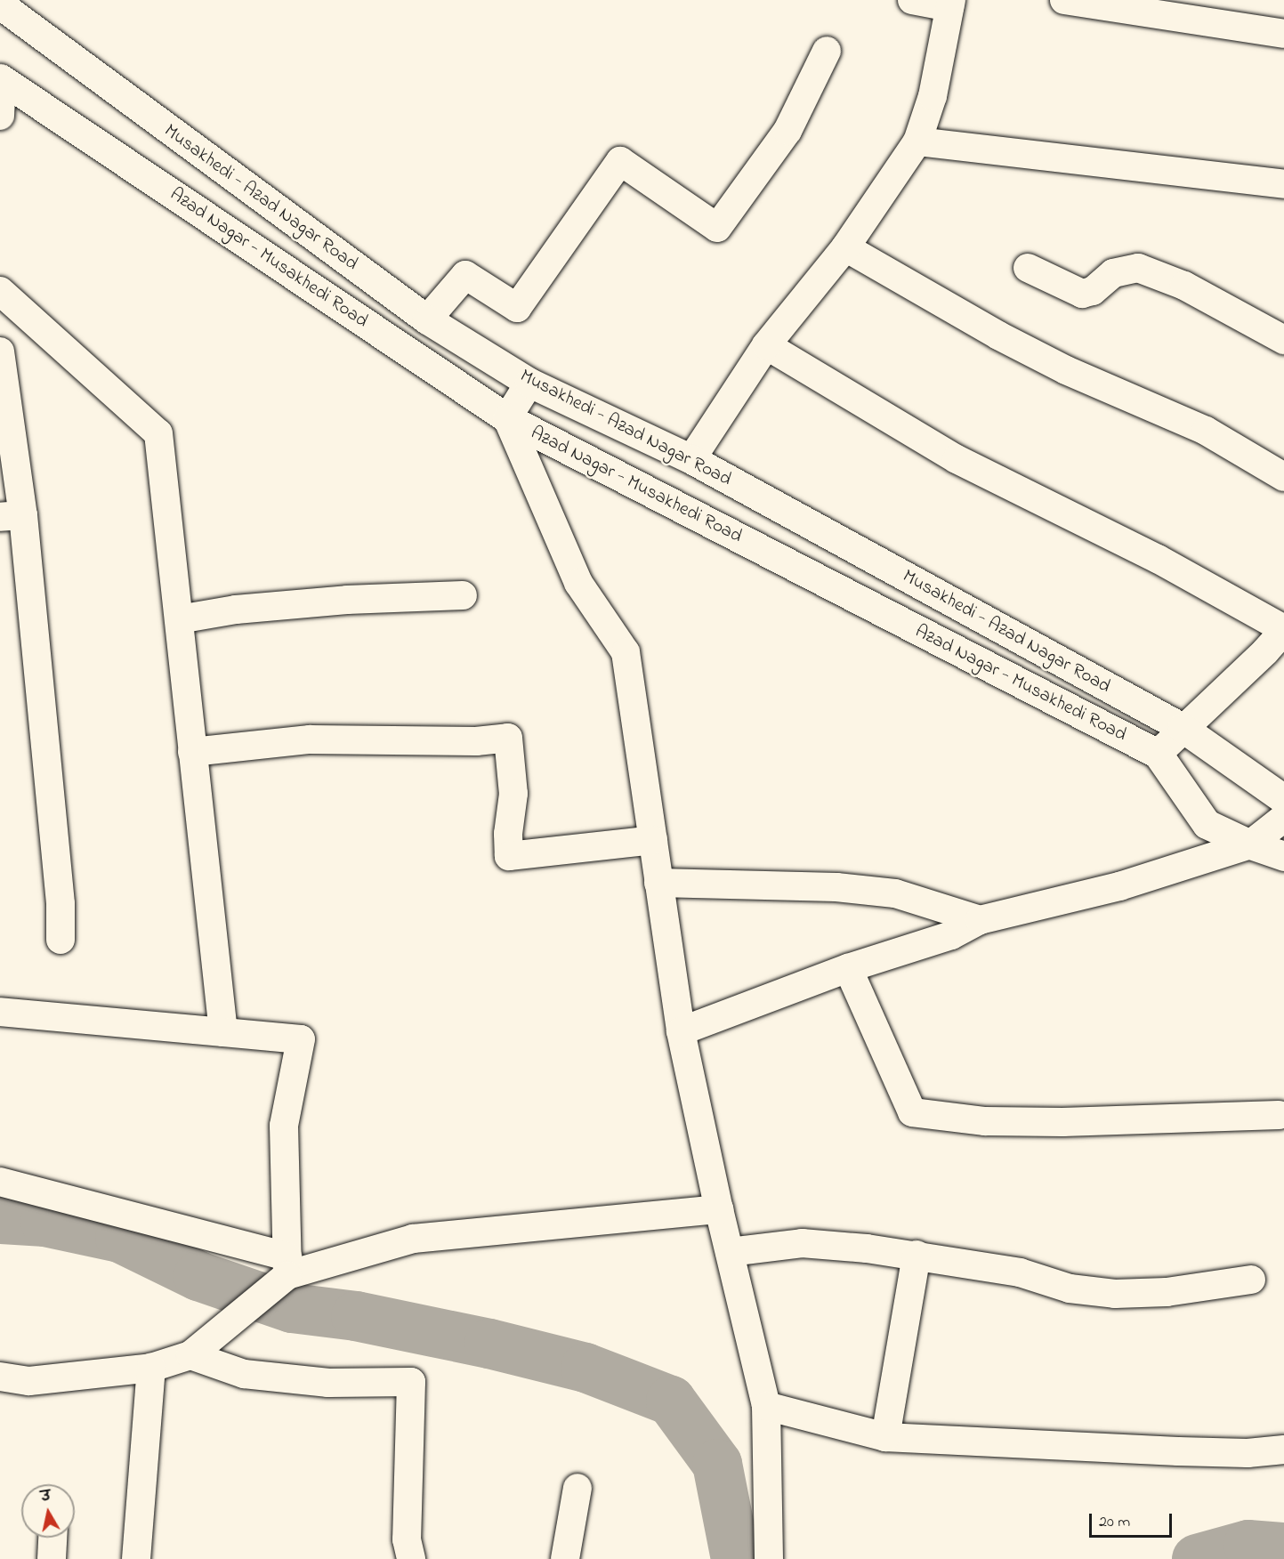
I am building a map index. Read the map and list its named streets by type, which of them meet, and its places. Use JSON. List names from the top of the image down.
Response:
{
  "streets": {
    "main road": ["Musakhedi - Azad Nagar Road", "Azad Nagar - Musakhedi Road"]
  },
  "scale_bar": "20 m",
  "north": "top"
}
